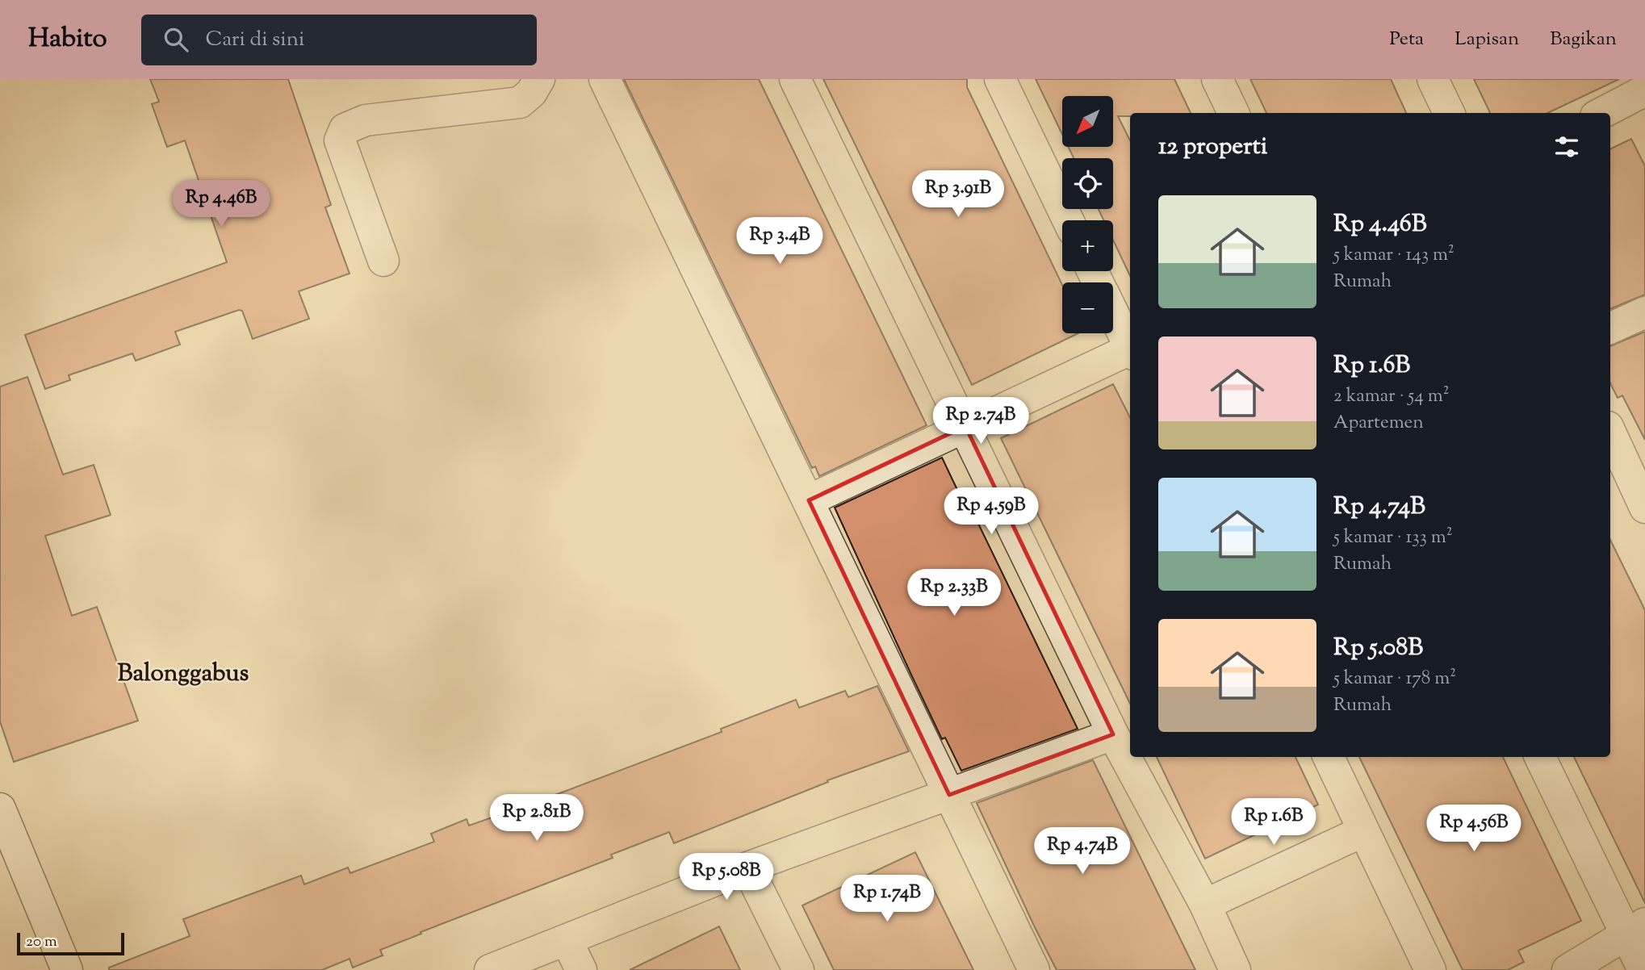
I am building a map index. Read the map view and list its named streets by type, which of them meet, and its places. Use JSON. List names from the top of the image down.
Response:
{
  "districts": ["Balonggabus"],
  "scale_bar": "20 m",
  "north": "bottom left",
  "page": {
    "header": "Habito",
    "search": "Cari di sini",
    "nav": ["Peta", "Lapisan", "Bagikan"],
    "map_buttons": ["+", "−"],
    "heading": "12 properti",
    "price": [
      "Rp 3.91B",
      "Rp 4.46B",
      "Rp 3.4B",
      "Rp 2.74B",
      "Rp 4.59B",
      "Rp 2.33B",
      "Rp 2.81B",
      "Rp 1.6B",
      "Rp 4.56B",
      "Rp 4.74B",
      "Rp 5.08B",
      "Rp 1.74B"
    ],
    "list": [
      {
        "name": "Rp 4.46B",
        "note": "5 kamar · 143 m² · Rumah"
      },
      {
        "name": "Rp 1.6B",
        "note": "2 kamar · 54 m² · Apartemen"
      },
      {
        "name": "Rp 4.74B",
        "note": "5 kamar · 133 m² · Rumah"
      },
      {
        "name": "Rp 5.08B",
        "note": "5 kamar · 178 m² · Rumah"
      }
    ],
    "scale": "20 m"
  }
}
